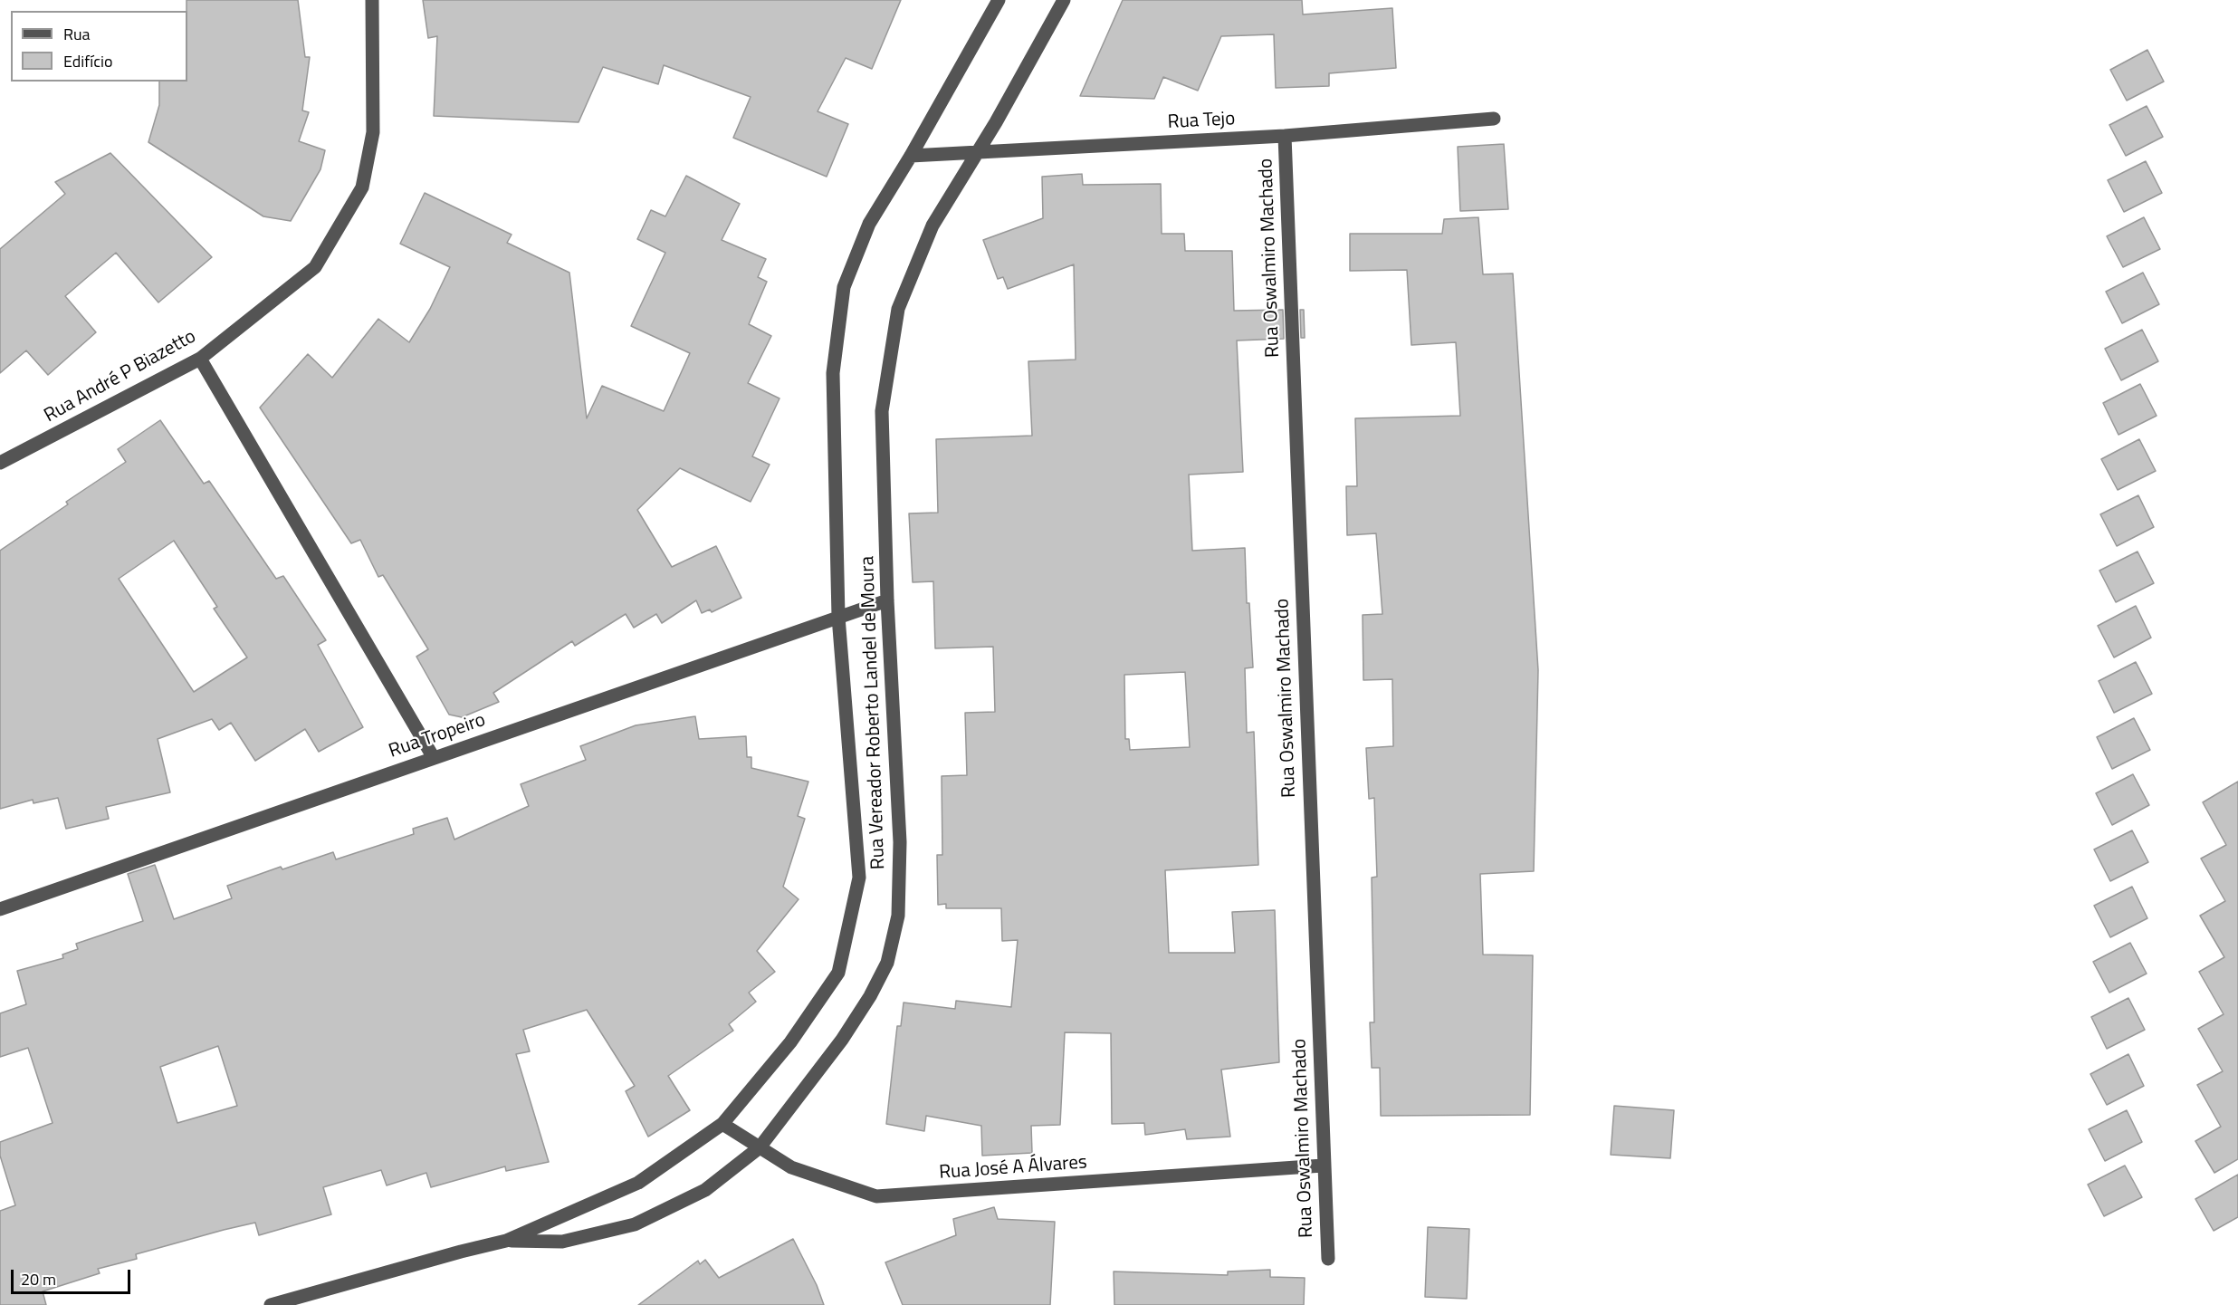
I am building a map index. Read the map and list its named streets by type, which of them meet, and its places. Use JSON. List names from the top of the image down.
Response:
{
  "streets": {
    "street": [
      "Rua Tejo",
      "Rua Oswalmiro Machado",
      "Rua André P Biazetto",
      "Rua Vereador Roberto Landel de Moura",
      "Rua Tropeiro",
      "Rua José A Álvares"
    ]
  },
  "crossings": [
    ["Rua Tejo", "Rua Oswalmiro Machado"],
    ["Rua Tejo", "Rua Vereador Roberto Landel de Moura"],
    ["Rua Oswalmiro Machado", "Rua José A Álvares"],
    ["Rua Vereador Roberto Landel de Moura", "Rua Tropeiro"],
    ["Rua Vereador Roberto Landel de Moura", "Rua José A Álvares"]
  ],
  "legend": ["Rua", "Edifício"],
  "scale_bar": "20 m"
}
